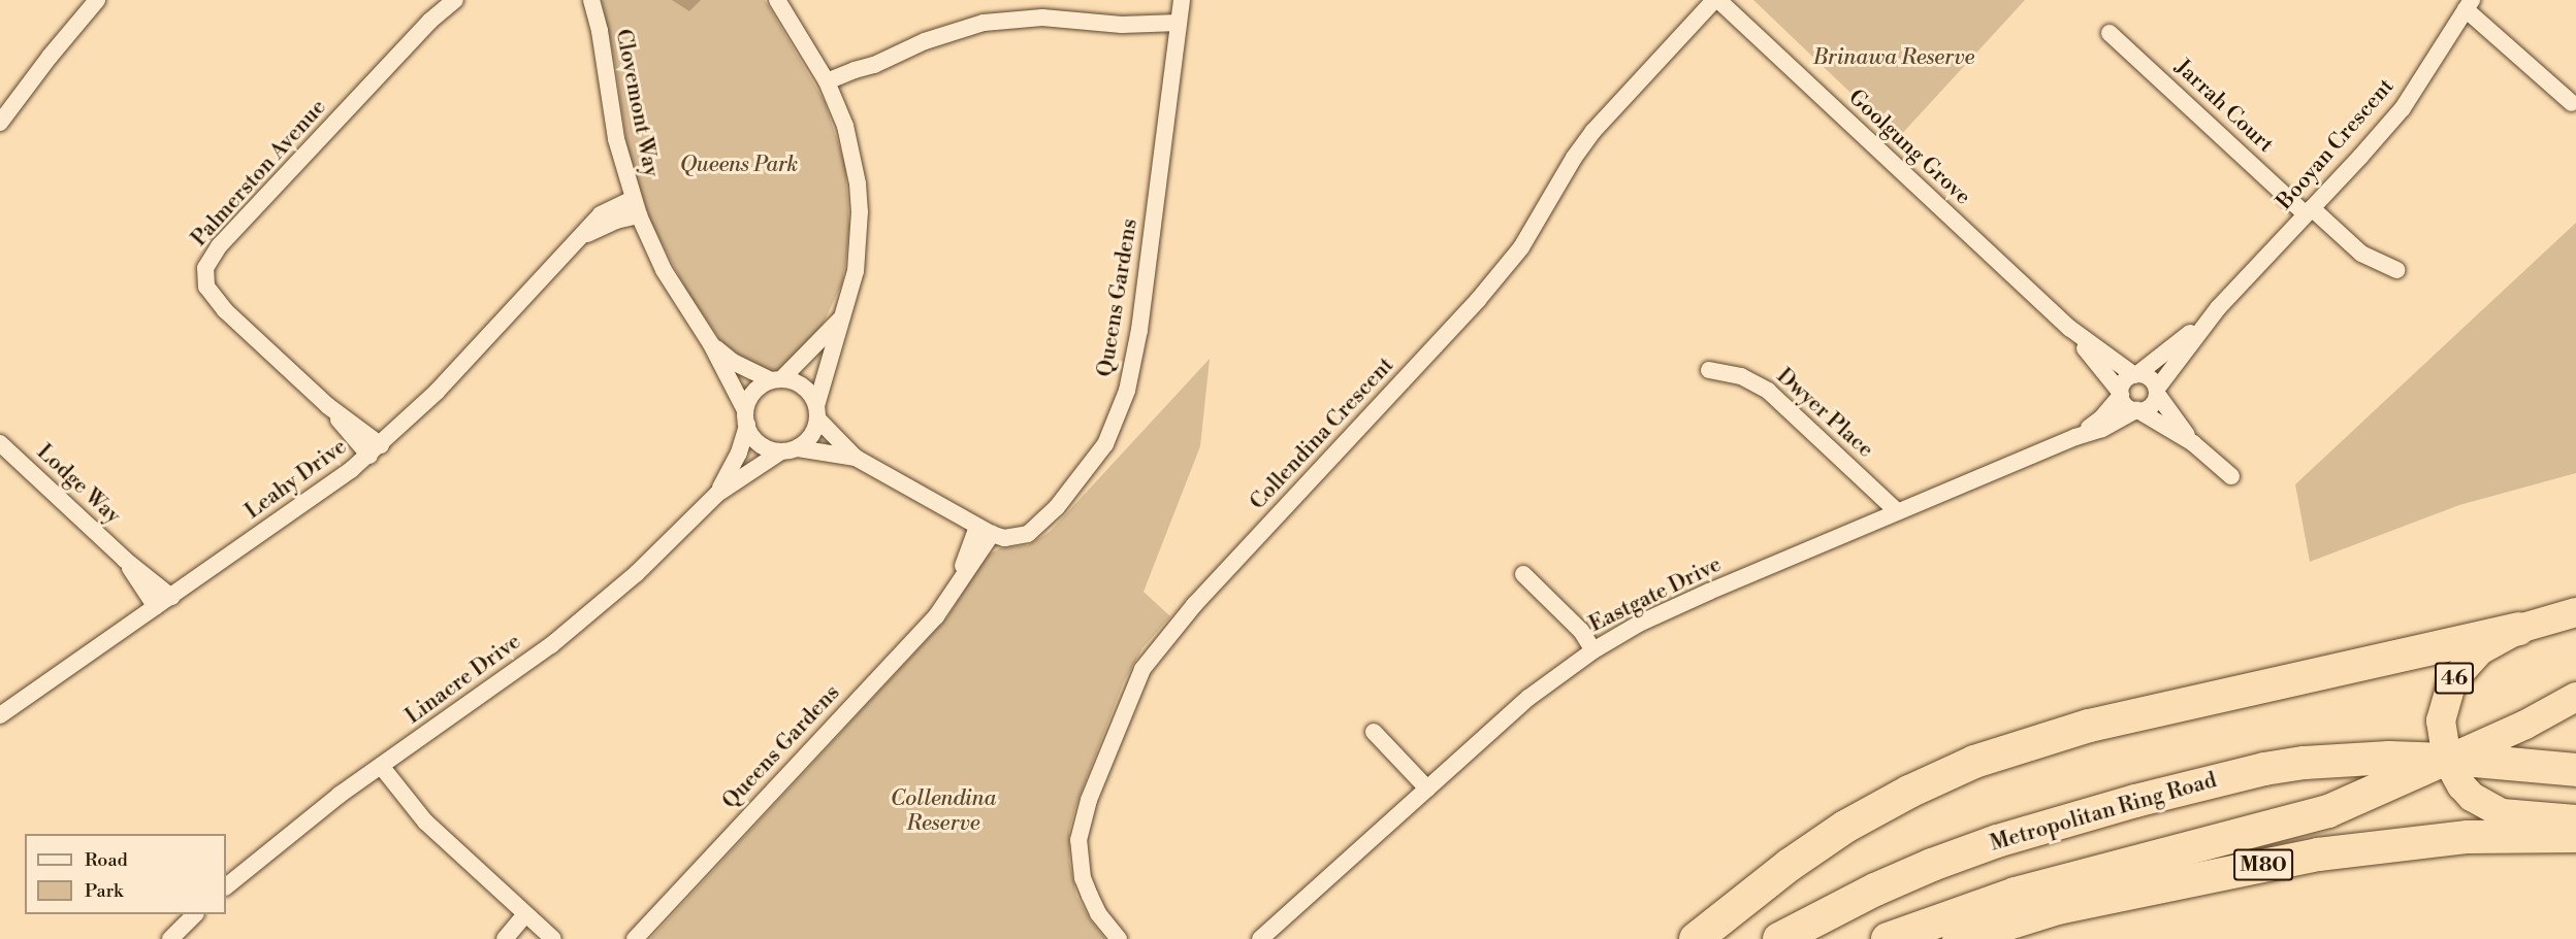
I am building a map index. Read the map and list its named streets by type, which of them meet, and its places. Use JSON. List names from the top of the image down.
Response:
{
  "streets": {
    "highway": ["46", "Metropolitan Ring Road", "M80"],
    "street": [
      "Clovemont Way",
      "Jarrah Court",
      "Booyan Crescent",
      "Goolgung Grove",
      "Palmerston Avenue",
      "Queens Gardens",
      "Dwyer Place",
      "Collendina Crescent",
      "Leahy Drive",
      "Lodge Way",
      "Eastgate Drive",
      "Linacre Drive"
    ]
  },
  "crossings": [
    ["Clovemont Way", "Leahy Drive"],
    ["Clovemont Way", "Linacre Drive"],
    ["Jarrah Court", "Booyan Crescent"],
    ["Booyan Crescent", "Goolgung Grove"],
    ["Booyan Crescent", "Eastgate Drive"],
    ["Goolgung Grove", "Collendina Crescent"],
    ["Goolgung Grove", "Eastgate Drive"],
    ["Palmerston Avenue", "Leahy Drive"],
    ["Dwyer Place", "Eastgate Drive"],
    ["Leahy Drive", "Lodge Way"],
    ["46", "Metropolitan Ring Road"]
  ],
  "parks": ["Brinawa Reserve", "Queens Park", "Collendina Reserve"],
  "legend": ["Road", "Park"]
}
